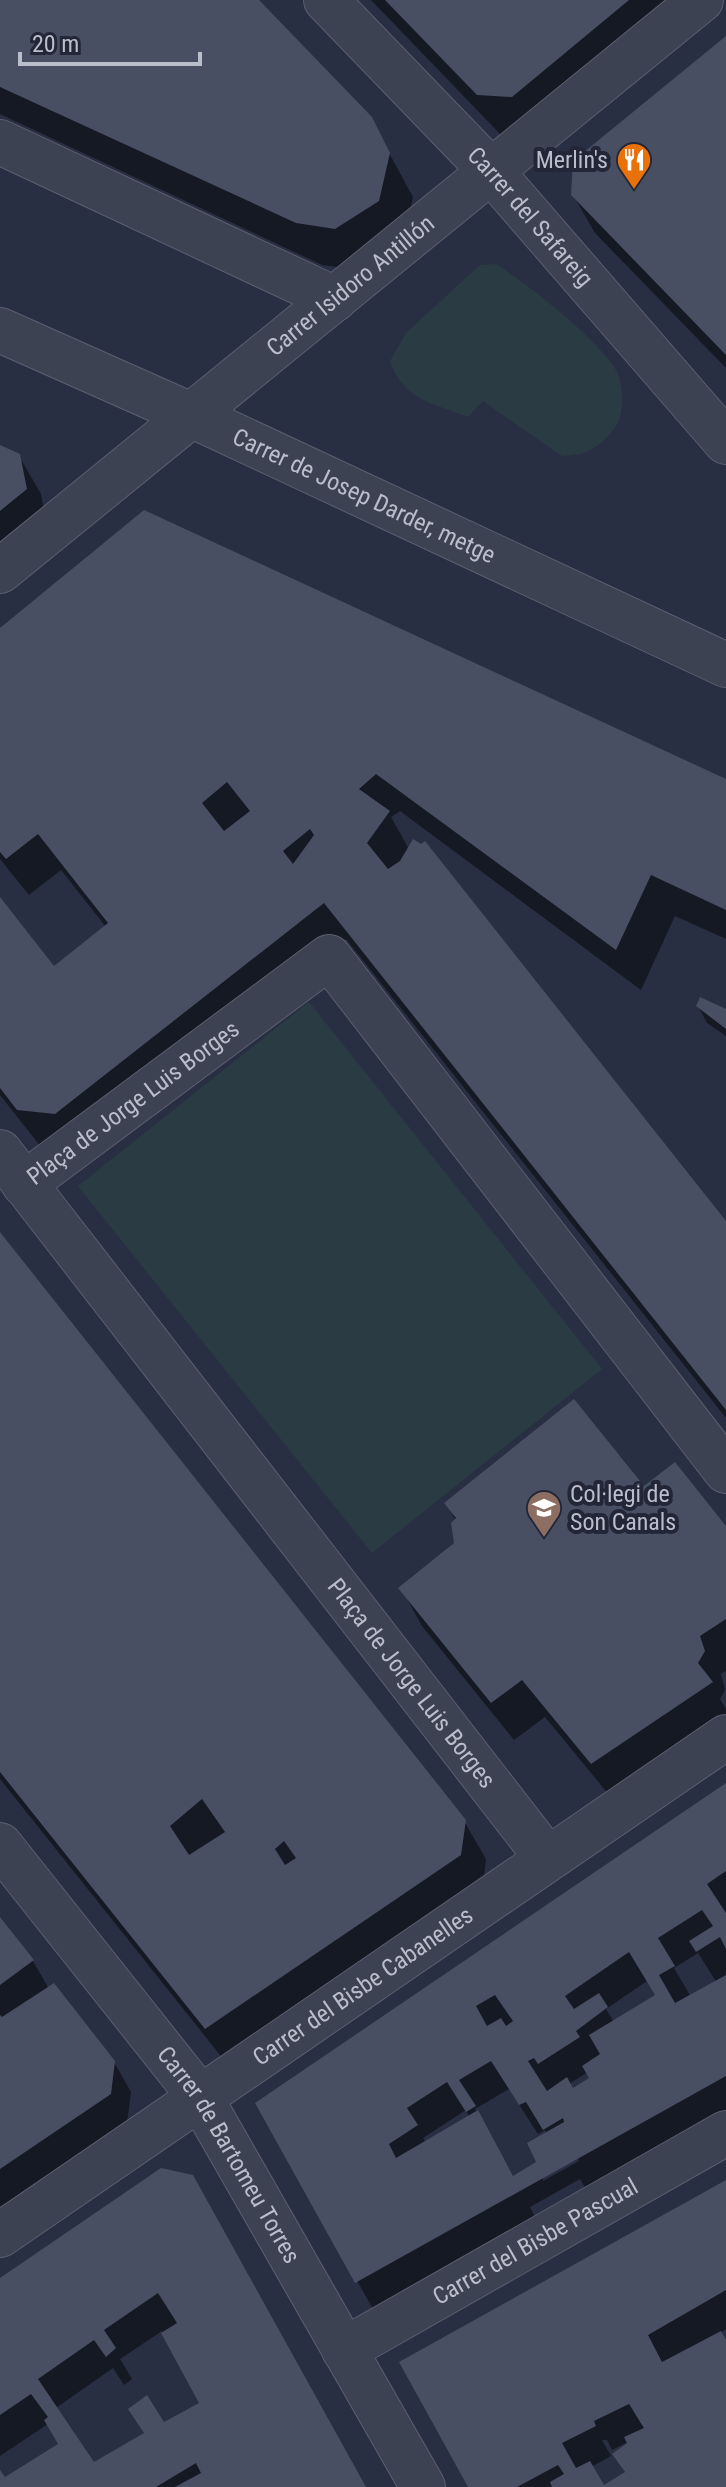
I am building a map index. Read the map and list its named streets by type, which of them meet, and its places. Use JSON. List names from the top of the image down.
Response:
{
  "streets": {
    "street": [
      "Carrer del Safareig",
      "Carrer Isidoro Antillón",
      "Carrer de Josep Darder, metge",
      "Plaça de Jorge Luis Borges",
      "Carrer del Bisbe Cabanelles",
      "Carrer de Bartomeu Torres",
      "Carrer del Bisbe Pascual"
    ]
  },
  "crossings": [
    ["Carrer del Safareig", "Carrer Isidoro Antillón"],
    ["Carrer Isidoro Antillón", "Carrer de Josep Darder, metge"],
    ["Plaça de Jorge Luis Borges", "Carrer del Bisbe Cabanelles"],
    ["Carrer del Bisbe Cabanelles", "Carrer de Bartomeu Torres"],
    ["Carrer de Bartomeu Torres", "Carrer del Bisbe Pascual"]
  ],
  "places": {
    "restaurant": ["Merlin's"],
    "school or university": ["Col·legi de Son Canals"]
  },
  "scale_bar": "20 m"
}
